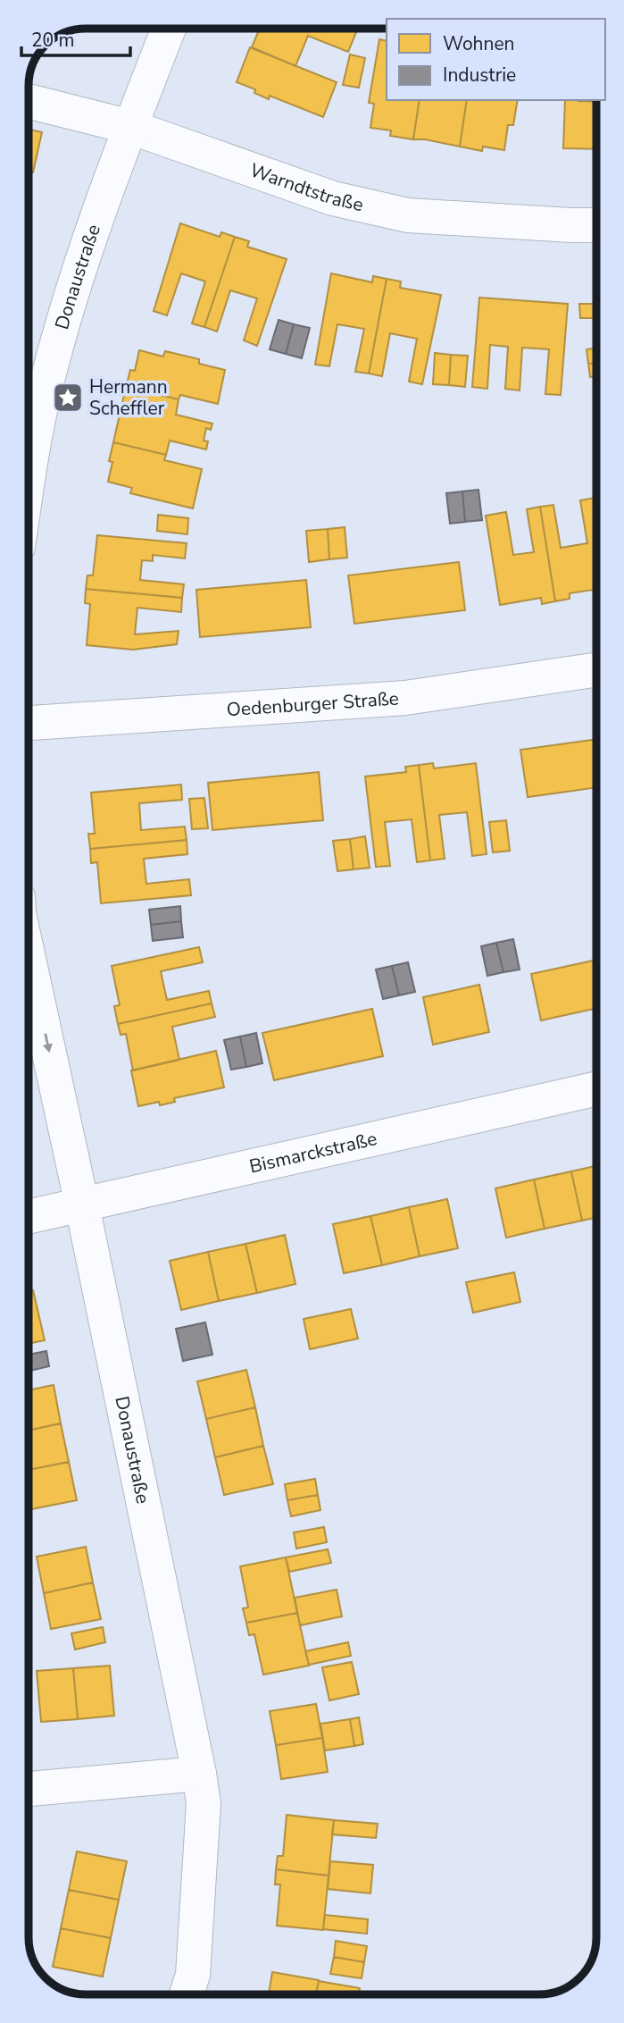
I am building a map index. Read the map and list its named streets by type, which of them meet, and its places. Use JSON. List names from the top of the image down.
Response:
{
  "streets": {
    "street": [
      "Warndtstraße",
      "Donaustraße",
      "Oedenburger Straße",
      "Bismarckstraße"
    ]
  },
  "crossings": [
    ["Warndtstraße", "Donaustraße"],
    ["Donaustraße", "Bismarckstraße"]
  ],
  "places": {
    "place": ["Hermann Scheffler"]
  },
  "legend": ["Wohnen", "Industrie"],
  "scale_bar": "20 m"
}
